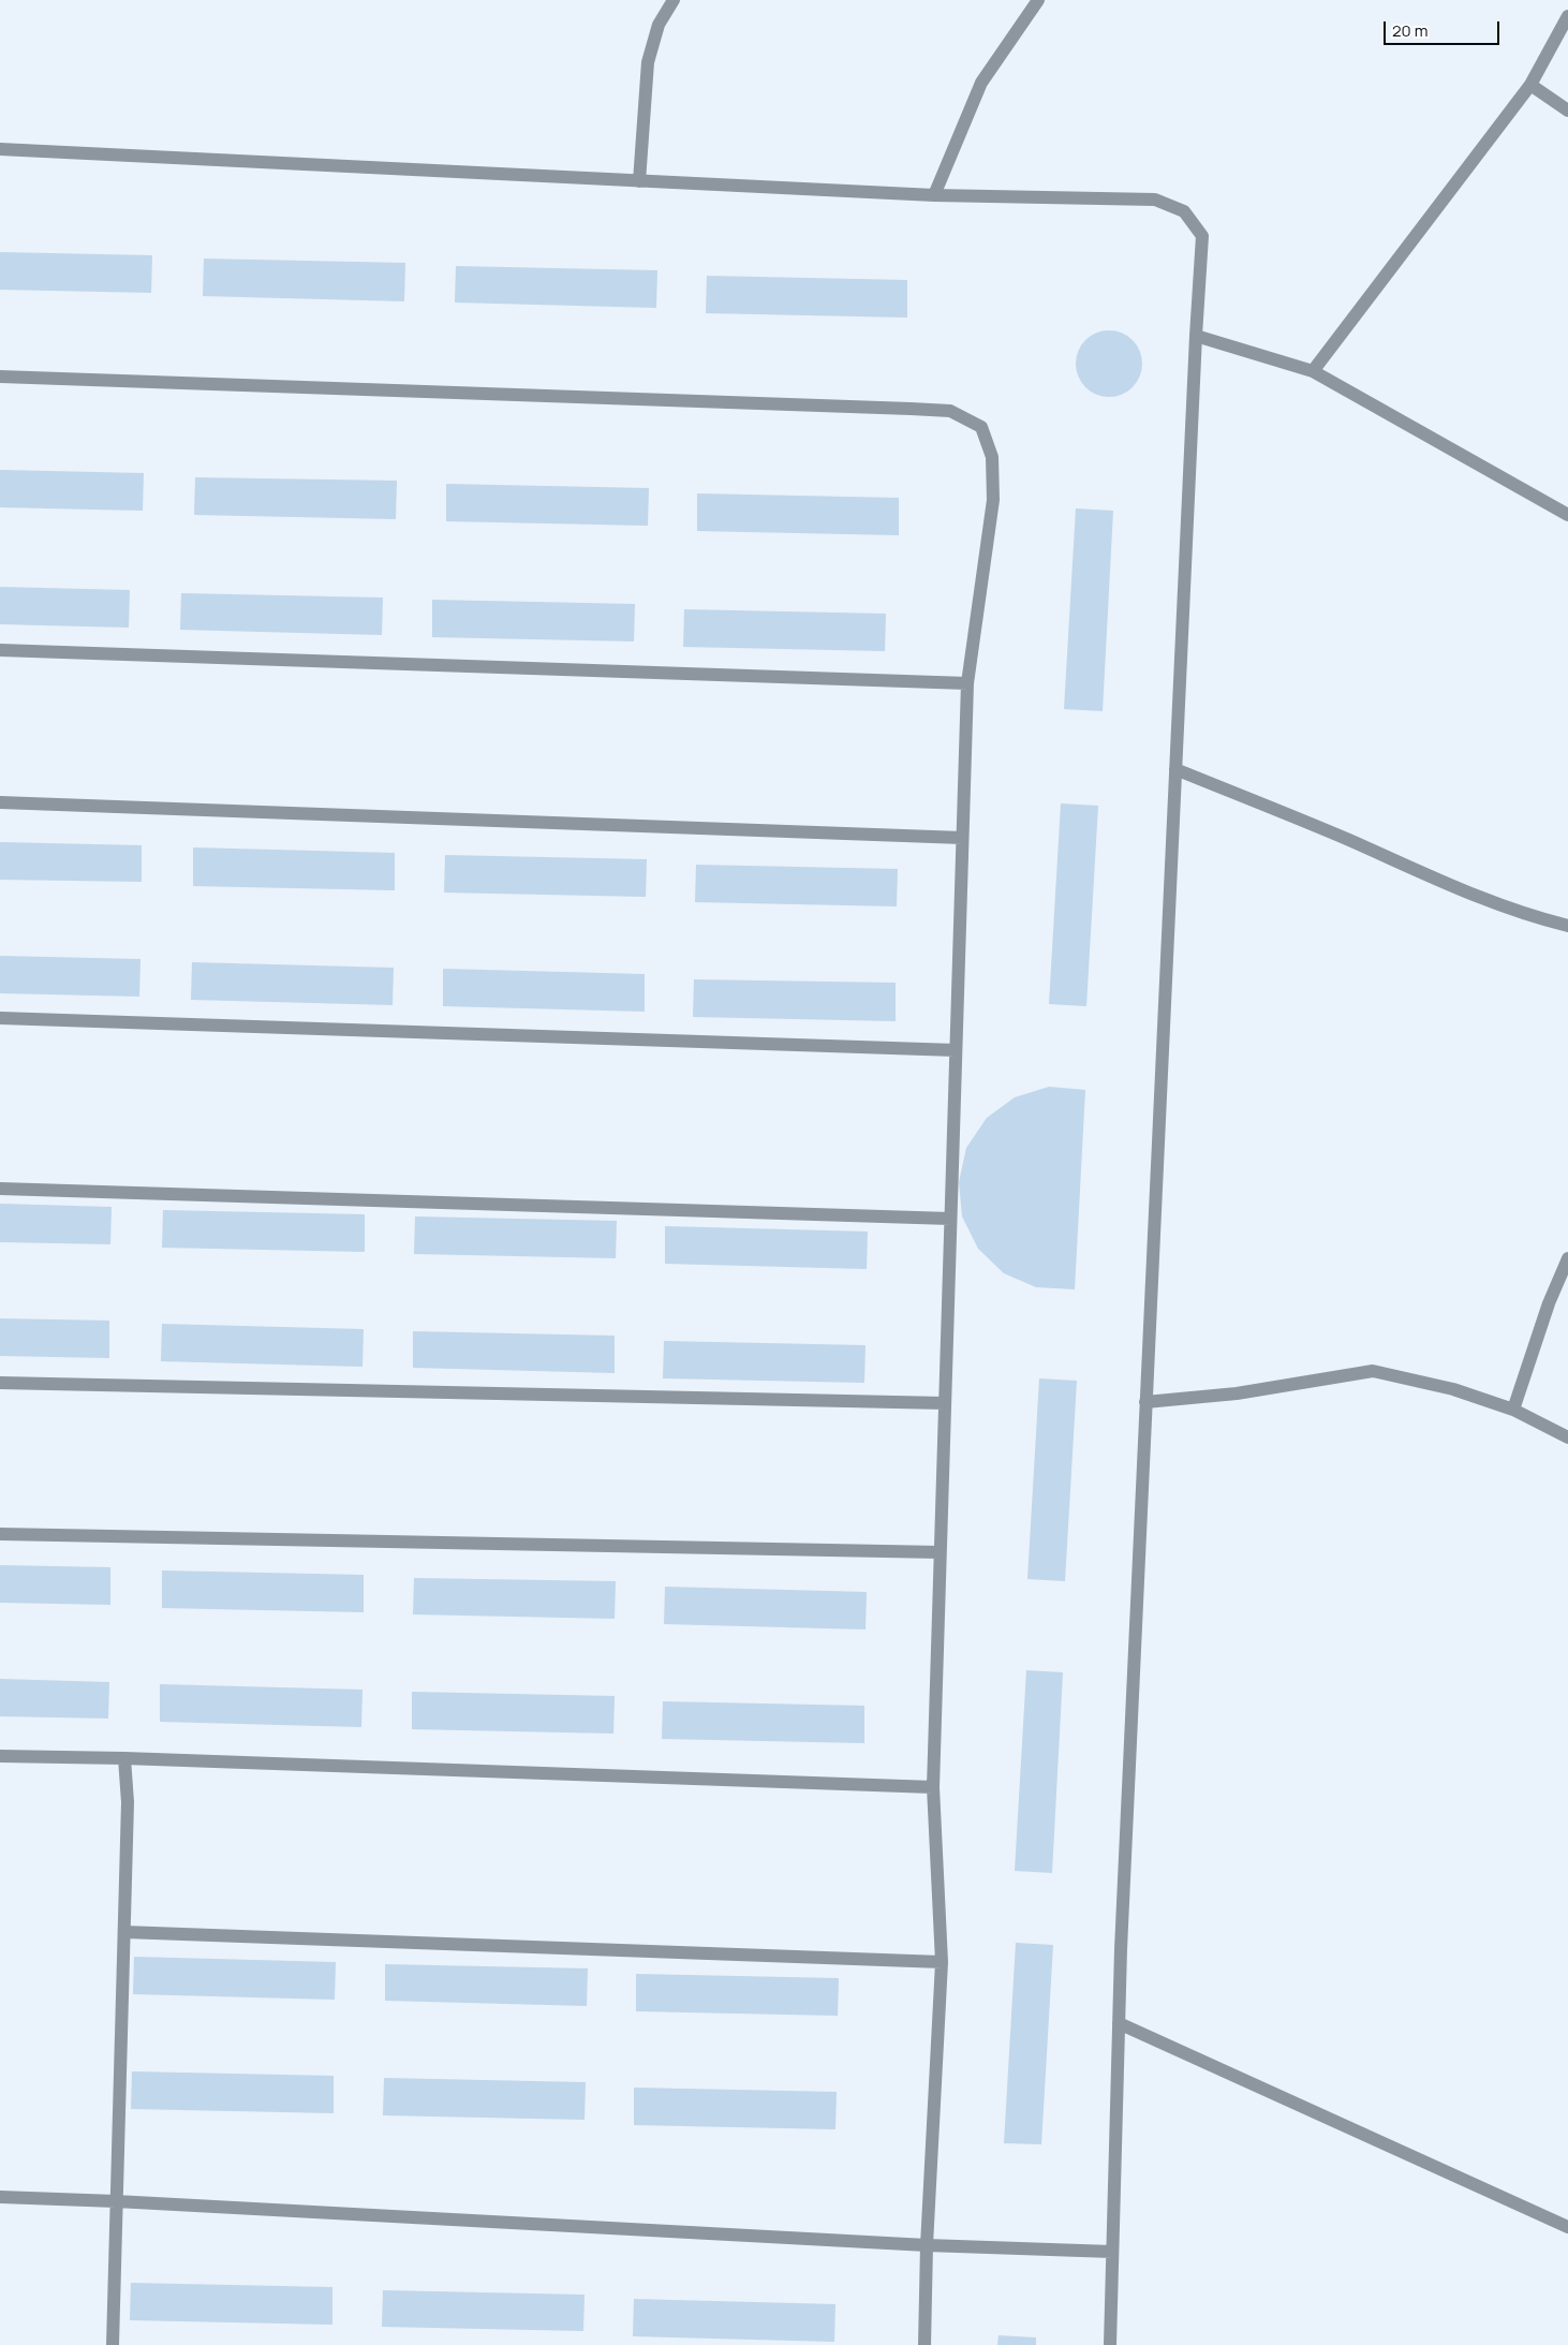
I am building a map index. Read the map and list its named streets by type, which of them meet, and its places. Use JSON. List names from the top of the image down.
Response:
{
  "scale_bar": "20 m"
}
